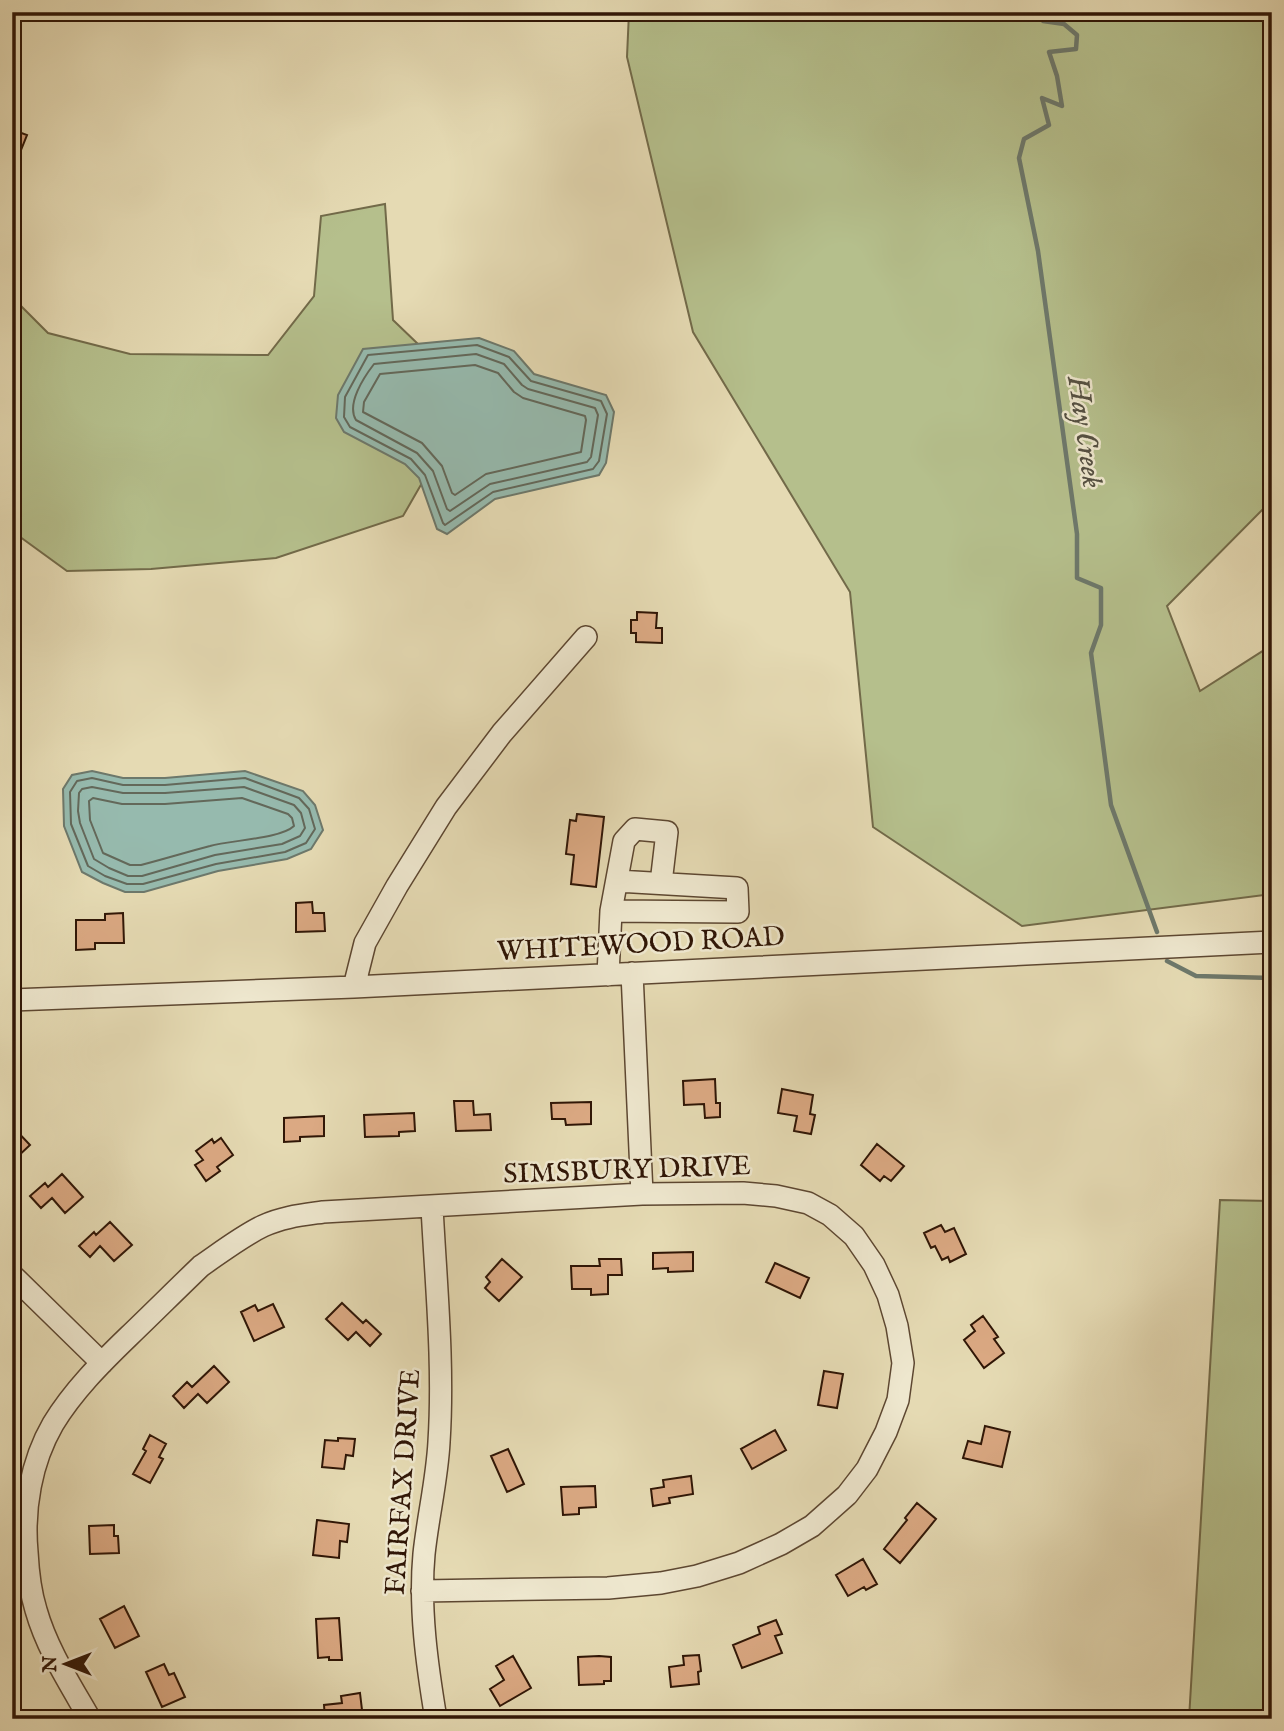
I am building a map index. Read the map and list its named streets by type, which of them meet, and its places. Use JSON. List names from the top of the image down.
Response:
{
  "streets": {
    "street": ["WHITEWOOD ROAD", "SIMSBURY DRIVE", "FAIRFAX DRIVE"]
  },
  "crossings": [
    ["SIMSBURY DRIVE", "FAIRFAX DRIVE"]
  ],
  "water": ["Hay Creek"],
  "north": "left"
}
